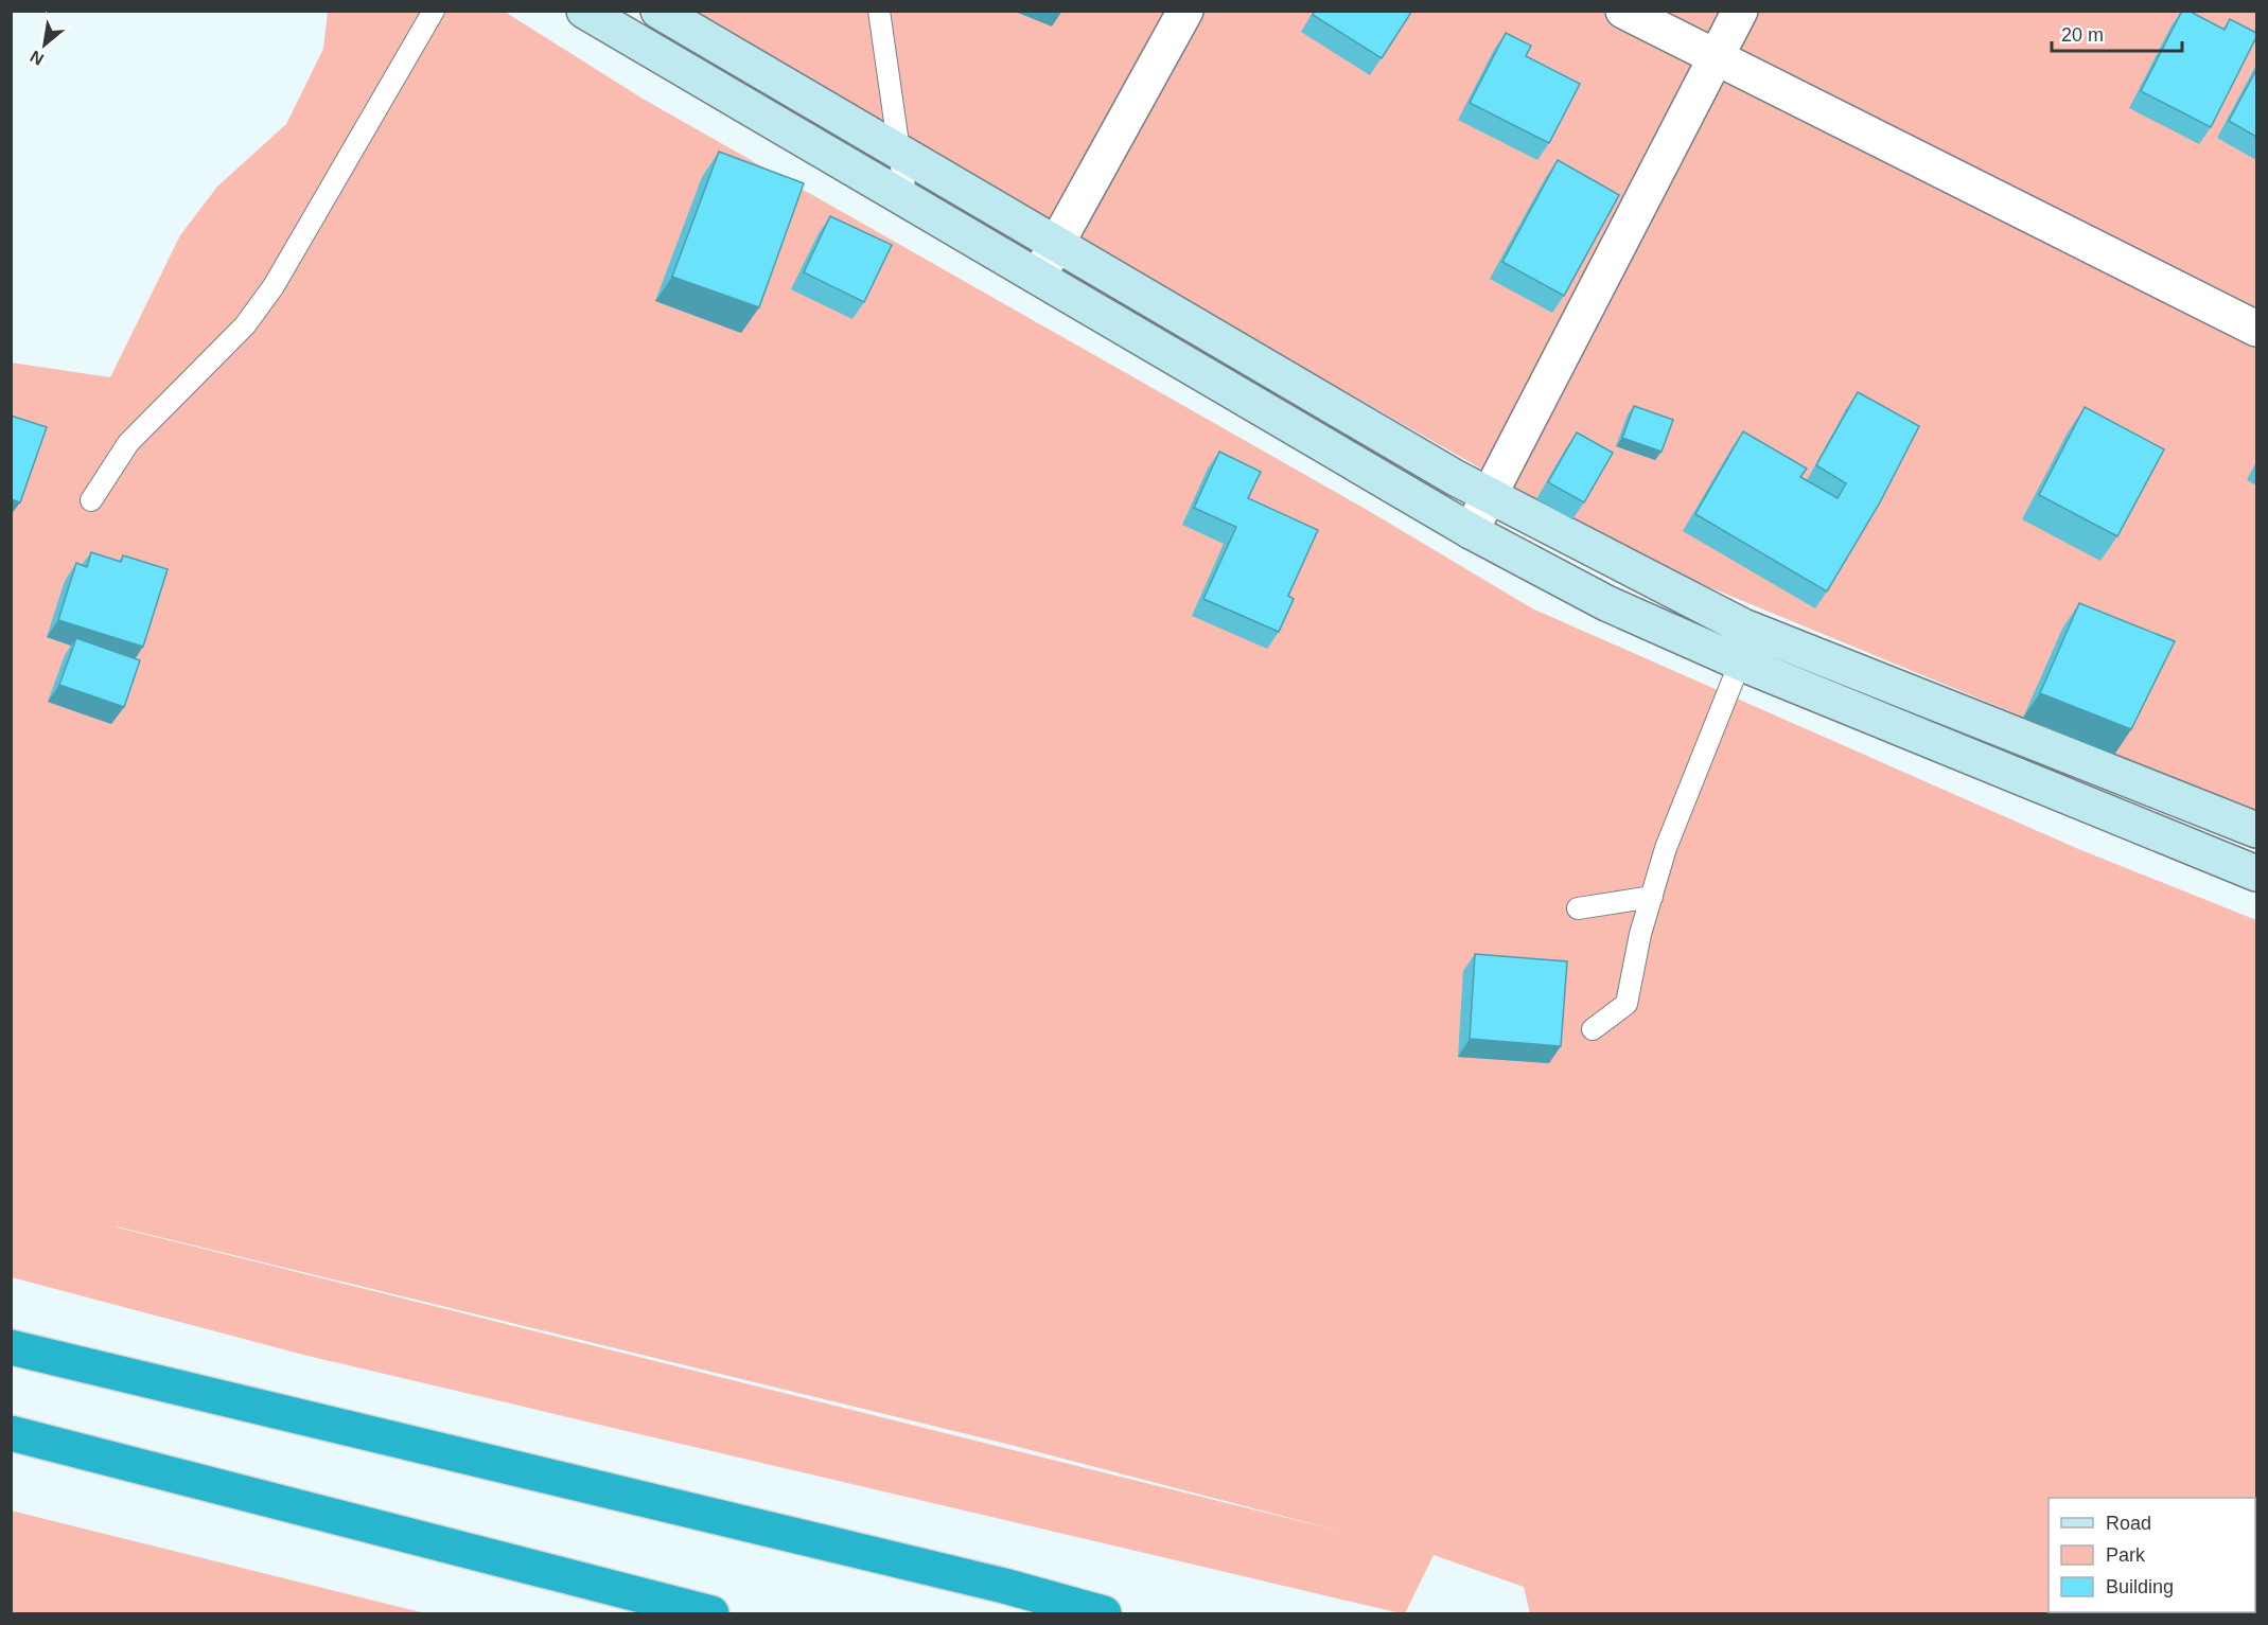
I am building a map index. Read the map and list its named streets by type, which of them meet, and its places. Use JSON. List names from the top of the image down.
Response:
{
  "legend": ["Road", "Park", "Building"],
  "scale_bar": "20 m",
  "north": "bottom left"
}
